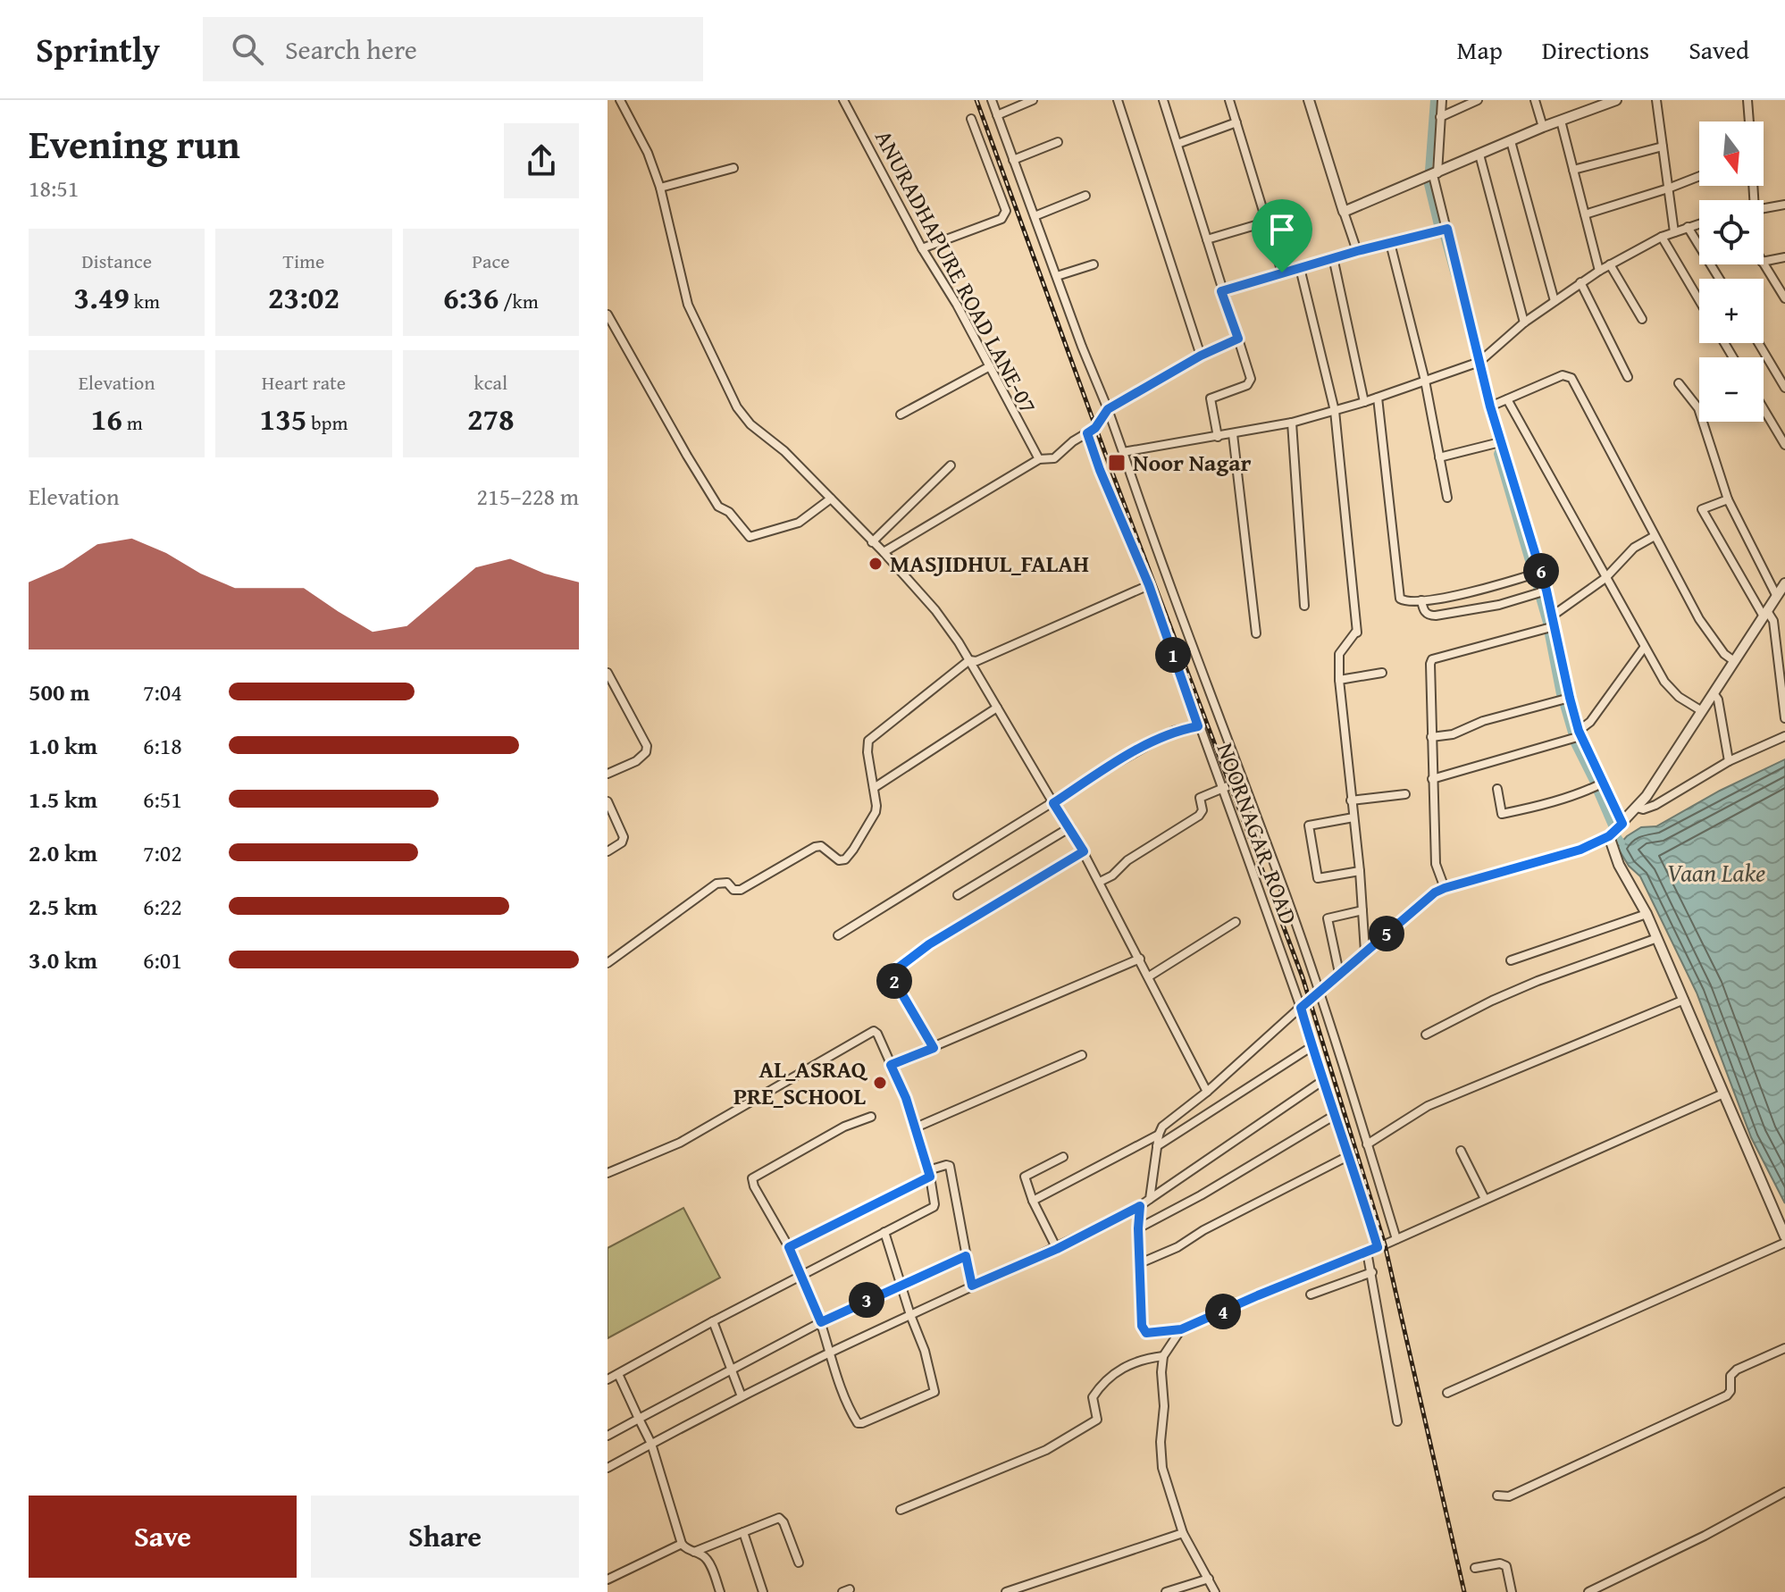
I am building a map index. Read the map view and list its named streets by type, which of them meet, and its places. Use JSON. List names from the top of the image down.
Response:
{
  "streets": {
    "street": ["ANURADHAPURE ROAD LANE-07", "NOORNAGAR_ROAD"]
  },
  "water": ["Vaan Lake"],
  "places": {
    "transit": ["Noor Nagar"],
    "other": ["MASJIDHUL_FALAH", "AL_ASRAQ PRE_SCHOOL"]
  },
  "north": "bottom",
  "page": {
    "header": "Sprintly",
    "search": "Search here",
    "nav": ["Map", "Directions", "Saved"],
    "heading": ["Evening run", "18:51"],
    "map_buttons": ["+", "−"],
    "stats": [
      ["Distance", "3.49 km"],
      ["Time", "23:02"],
      ["Pace", "6:36 /km"],
      ["Elevation", "16 m"],
      ["Heart rate", "135 bpm"],
      ["kcal", "278"]
    ],
    "chart": ["Elevation", "215–228 m"],
    "pins": [
      "6",
      "1",
      "5",
      "2",
      "3",
      "4"
    ],
    "list": [
      {
        "name": "500 m",
        "note": "7:04"
      },
      {
        "name": "1.0 km",
        "note": "6:18"
      },
      {
        "name": "1.5 km",
        "note": "6:51"
      },
      {
        "name": "2.0 km",
        "note": "7:02"
      },
      {
        "name": "2.5 km",
        "note": "6:22"
      },
      {
        "name": "3.0 km",
        "note": "6:01"
      }
    ],
    "buttons": ["Save", "Share"]
  }
}
